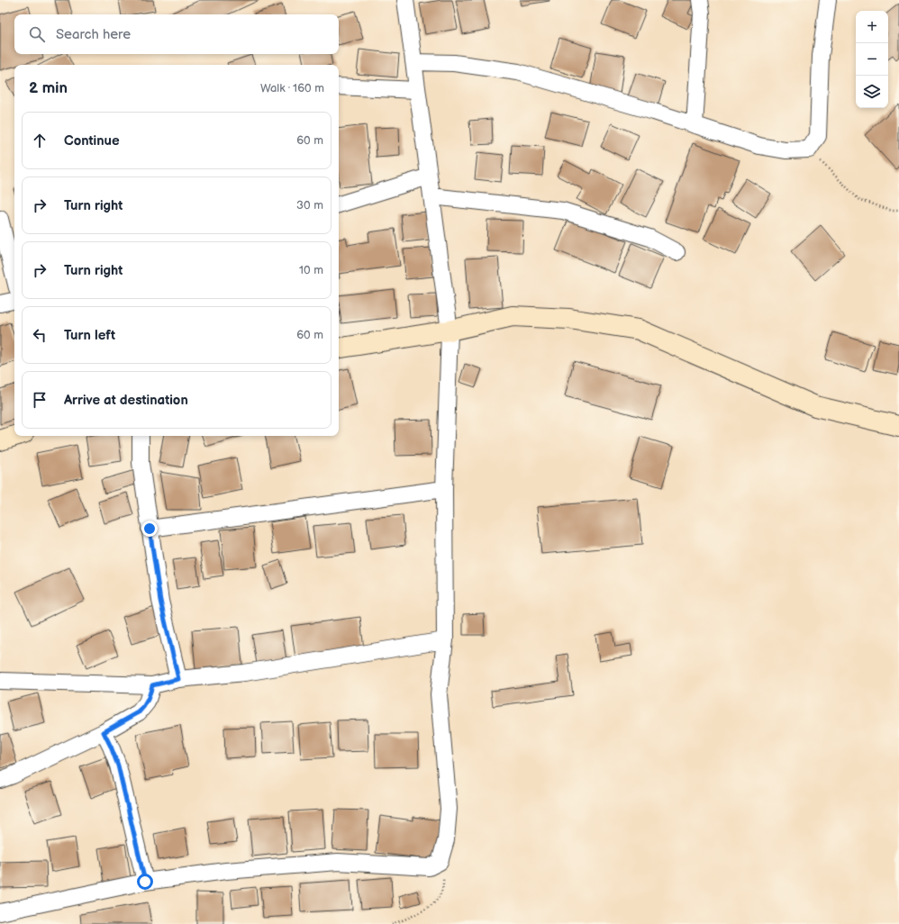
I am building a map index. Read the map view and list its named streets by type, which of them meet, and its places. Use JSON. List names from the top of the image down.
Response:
{
  "page": {
    "map_buttons": ["+", "−"],
    "search": "Search here",
    "heading": ["2 min", "Walk · 160 m"],
    "list": [
      ["Continue", "60 m"],
      ["Turn right", "30 m"],
      ["Turn right", "10 m"],
      ["Turn left", "60 m"],
      "Arrive at destination"
    ]
  }
}
